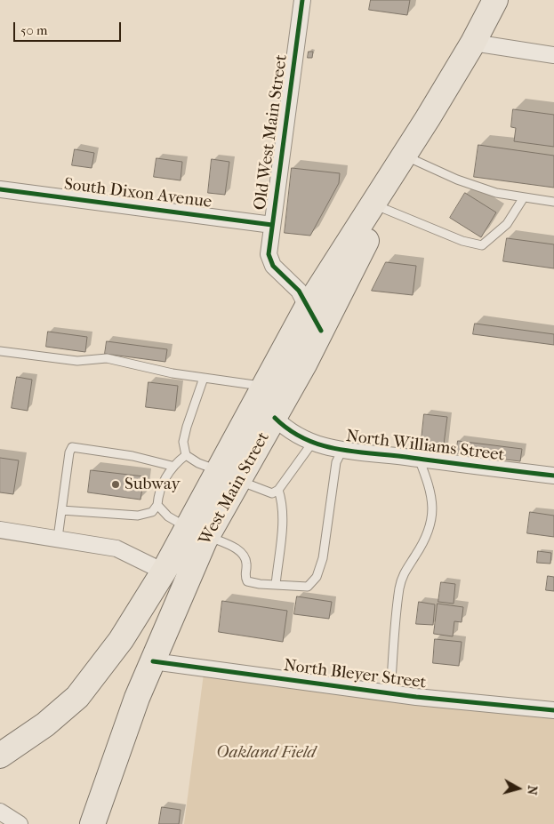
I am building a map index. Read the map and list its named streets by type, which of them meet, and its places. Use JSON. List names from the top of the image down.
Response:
{
  "streets": {
    "highway": ["West Main Street"],
    "street": [
      "Old West Main Street",
      "South Dixon Avenue",
      "North Williams Street",
      "North Bleyer Street"
    ]
  },
  "crossings": [
    ["Old West Main Street", "South Dixon Avenue"],
    ["Old West Main Street", "West Main Street"],
    ["North Williams Street", "West Main Street"],
    ["West Main Street", "North Bleyer Street"]
  ],
  "parks": ["Oakland Field"],
  "places": ["Subway"],
  "scale_bar": "50 m",
  "north": "right"
}
